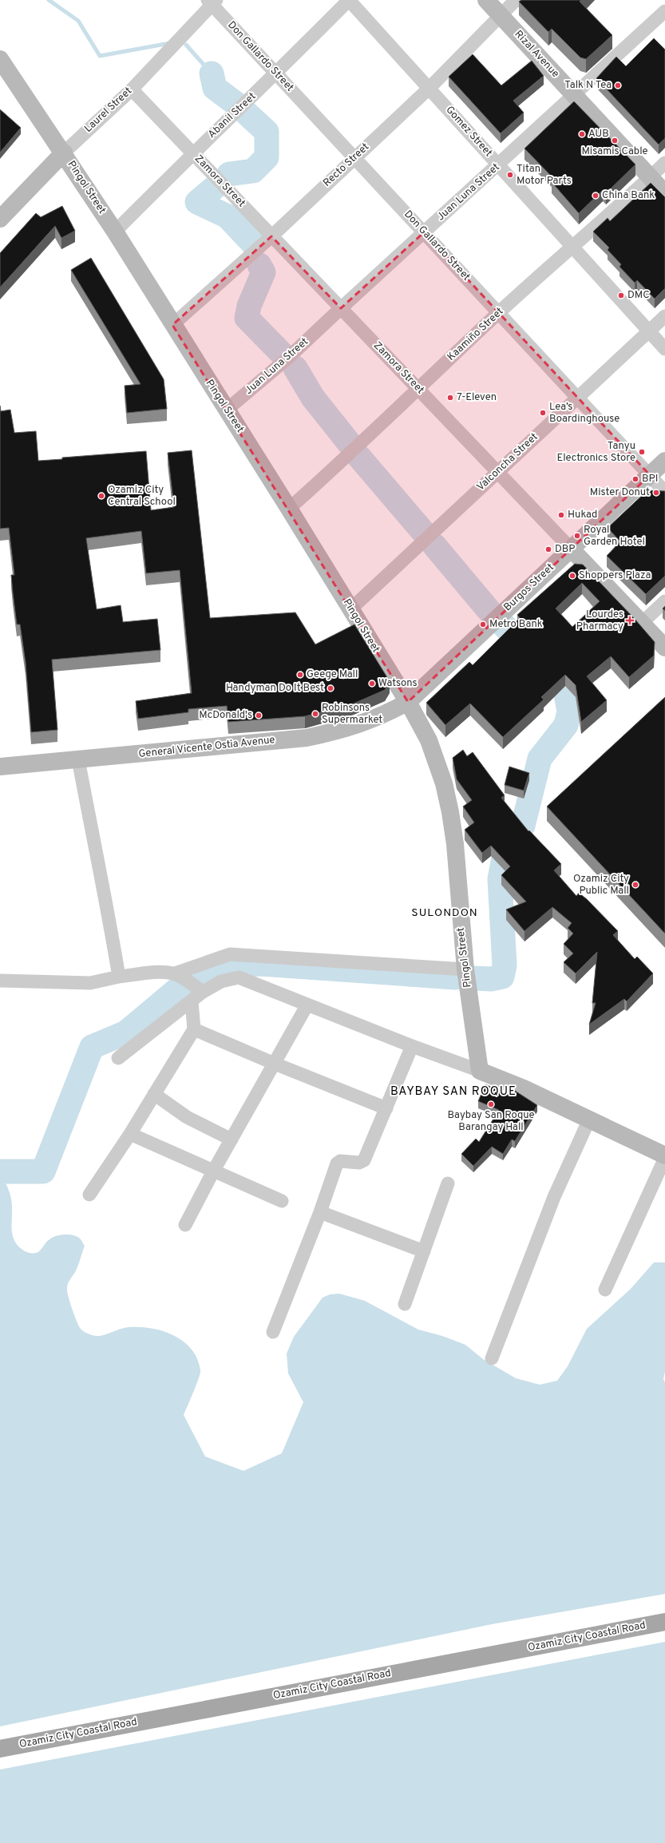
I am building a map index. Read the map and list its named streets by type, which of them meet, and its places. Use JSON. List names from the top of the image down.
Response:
{
  "streets": {
    "main road": ["Ozamiz City Coastal Road"],
    "street": [
      "Rizal Avenue",
      "Don Gallardo Street",
      "Laurel Street",
      "Abanil Street",
      "Gomez Street",
      "Recto Street",
      "Zamora Street",
      "Pingol Street",
      "Juan Luna Street",
      "Kaamiño Street",
      "Valconcha Street",
      "Burgos Street",
      "General Vicente Ostia Avenue"
    ]
  },
  "crossings": [
    ["Rizal Avenue", "Recto Street"],
    ["Rizal Avenue", "Juan Luna Street"],
    ["Rizal Avenue", "Kaamiño Street"],
    ["Don Gallardo Street", "Laurel Street"],
    ["Don Gallardo Street", "Abanil Street"],
    ["Don Gallardo Street", "Recto Street"],
    ["Don Gallardo Street", "Juan Luna Street"],
    ["Don Gallardo Street", "Kaamiño Street"],
    ["Don Gallardo Street", "Valconcha Street"],
    ["Don Gallardo Street", "Burgos Street"],
    ["Laurel Street", "Zamora Street"],
    ["Laurel Street", "Pingol Street"],
    ["Abanil Street", "Gomez Street"],
    ["Abanil Street", "Zamora Street"],
    ["Abanil Street", "Pingol Street"],
    ["Gomez Street", "Recto Street"],
    ["Gomez Street", "Juan Luna Street"],
    ["Gomez Street", "Kaamiño Street"],
    ["Gomez Street", "Valconcha Street"],
    ["Recto Street", "Zamora Street"],
    ["Recto Street", "Pingol Street"],
    ["Zamora Street", "Juan Luna Street"],
    ["Zamora Street", "Kaamiño Street"],
    ["Zamora Street", "Valconcha Street"],
    ["Zamora Street", "Burgos Street"],
    ["Pingol Street", "Juan Luna Street"],
    ["Pingol Street", "Kaamiño Street"],
    ["Pingol Street", "Valconcha Street"],
    ["Pingol Street", "Burgos Street"],
    ["Pingol Street", "General Vicente Ostia Avenue"],
    ["Burgos Street", "General Vicente Ostia Avenue"]
  ],
  "districts": ["SULONDON", "BAYBAY SAN ROQUE"],
  "places": {
    "other": [
      "Talk N Tea",
      "AUB",
      "Misamis Cable",
      "Titan Motor Parts",
      "China Bank",
      "DMC",
      "7-Eleven",
      "Lea’s Boardinghouse",
      "Tanyu Electronics Store",
      "BPI",
      "Mister Donut",
      "Ozamiz City Central School",
      "Hukad",
      "Royal Garden Hotel",
      "DBP",
      "Shoppers Plaza",
      "Metro Bank",
      "Geege Mall",
      "Watsons",
      "Handyman Do It Best",
      "Robinsons Supermarket",
      "McDonald's",
      "Ozamiz City Public Mall",
      "Baybay San Roque Barangay Hall"
    ],
    "health": ["Lourdes Pharmacy"]
  }
}
